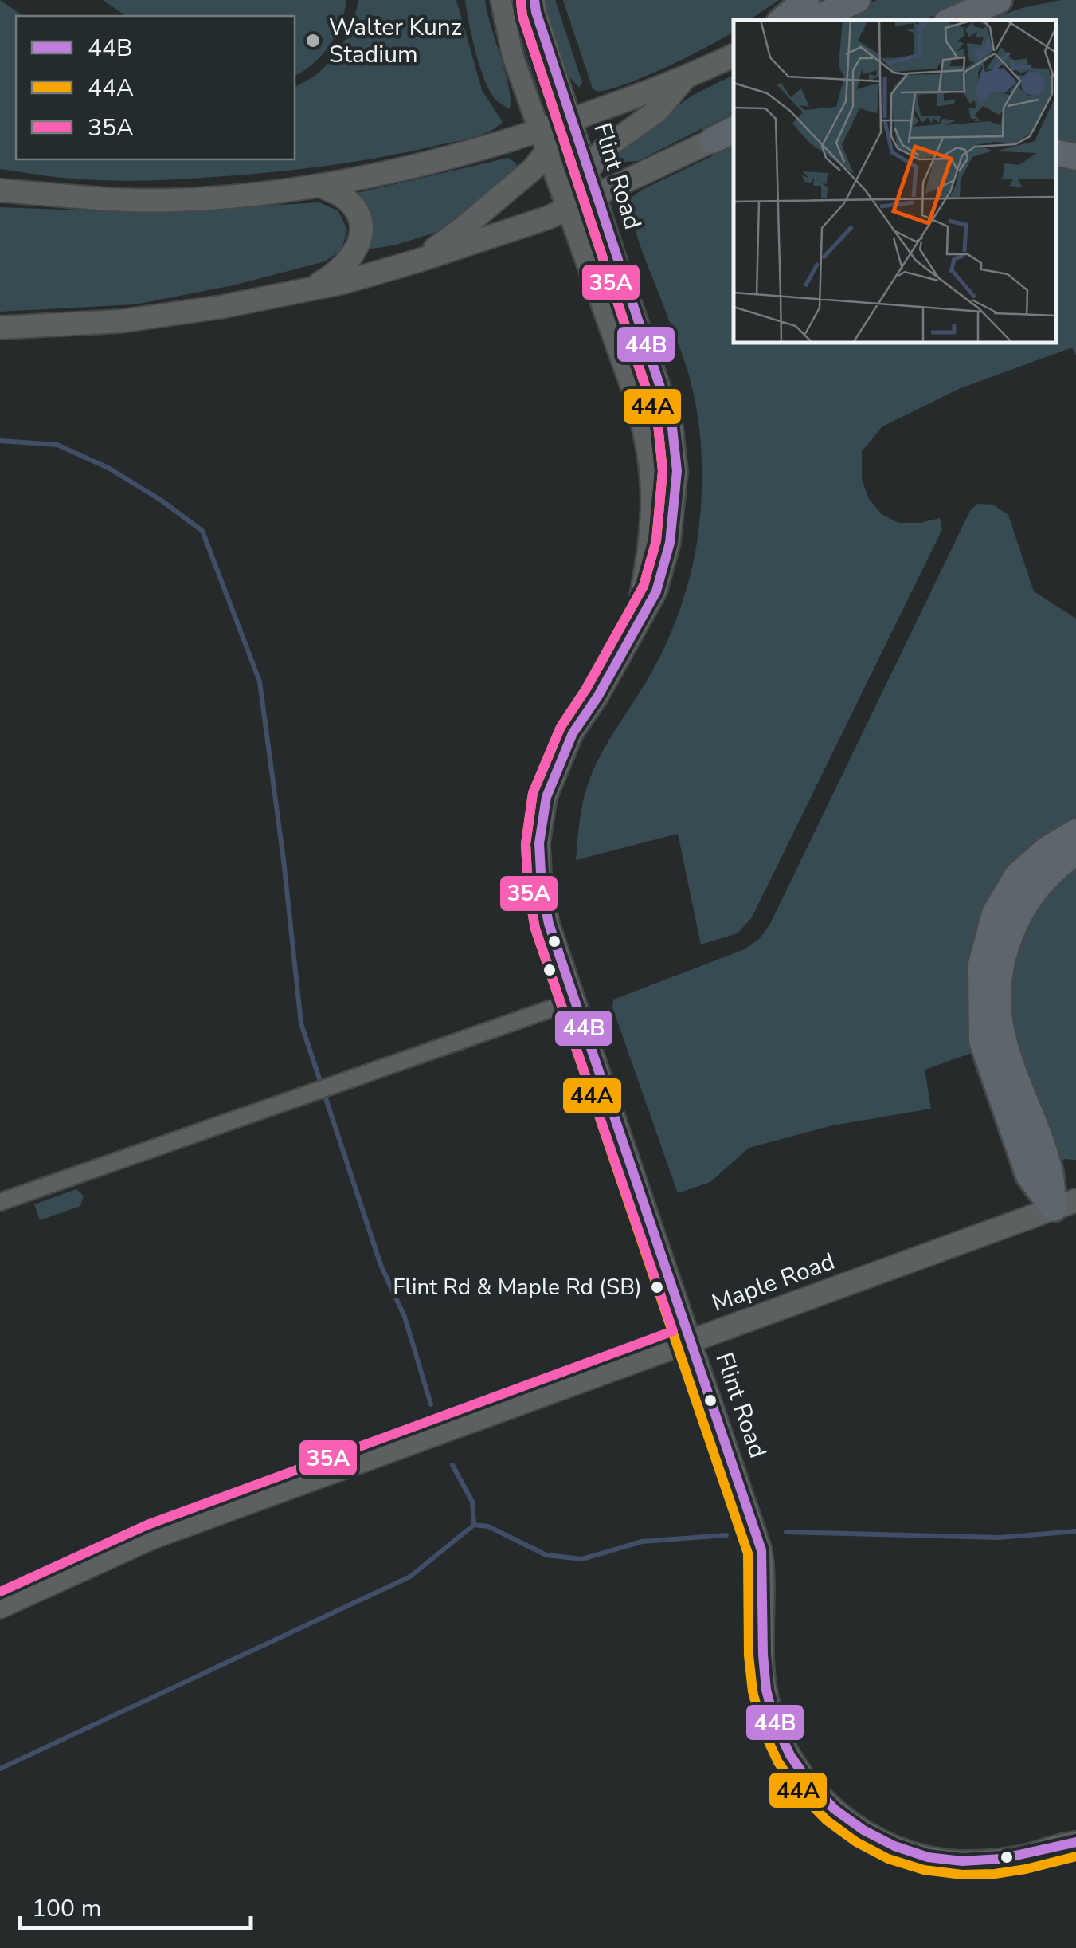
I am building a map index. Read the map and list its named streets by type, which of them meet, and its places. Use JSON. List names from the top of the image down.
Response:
{
  "streets": {
    "main road": ["Maple Road"],
    "street": ["Flint Road"]
  },
  "crossings": [
    ["Flint Road", "Maple Road"]
  ],
  "places": ["Walter Kunz Stadium", "Flint Rd & Maple Rd (SB)"],
  "lines": ["transit line 44B", "transit line 44A", "transit line 35A"],
  "legend": ["44B", "44A", "35A"],
  "scale_bar": "100 m"
}
